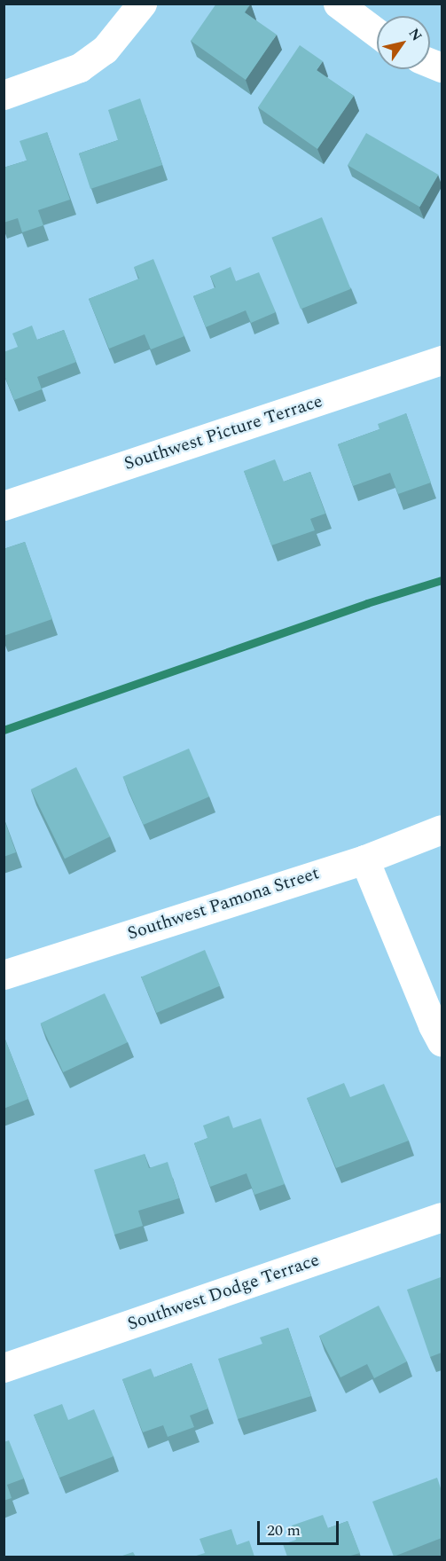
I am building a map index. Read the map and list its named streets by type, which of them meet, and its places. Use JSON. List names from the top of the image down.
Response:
{
  "streets": {
    "street": ["Southwest Picture Terrace", "Southwest Pamona Street", "Southwest Dodge Terrace"]
  },
  "scale_bar": "20 m",
  "north": "top right"
}
